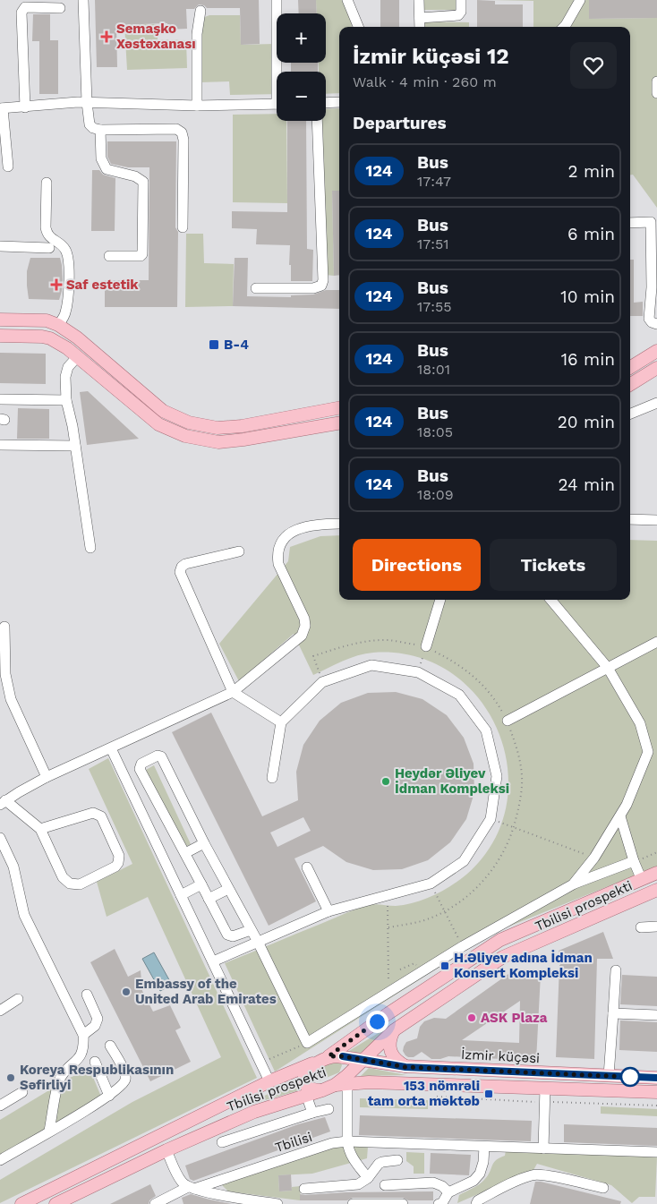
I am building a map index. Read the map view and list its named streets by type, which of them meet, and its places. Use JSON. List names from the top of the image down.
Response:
{
  "streets": {
    "main road": ["Tbilisi prospekti", "İzmir küçəsi"],
    "street": ["Tbilisi"]
  },
  "crossings": [
    ["Tbilisi prospekti", "İzmir küçəsi"]
  ],
  "places": {
    "health": ["Semaşko Xəstəxanası", "Saf estetik"],
    "transit": ["B-4", "H.Əliyev adına İdman Konsert Kompleksi", "153 nömrəli tam orta məktəb"],
    "other": [
      "Heydər Əliyev İdman Kompleksi",
      "Embassy of the United Arab Emirates",
      "ASK Plaza",
      "Koreya Respublikasının Səfirliyi"
    ]
  },
  "lines": ["bus line 124"],
  "page": {
    "map_buttons": ["+", "−"],
    "heading": [
      ["İzmir küçəsi 12", "Walk · 4 min · 260 m"],
      "Departures"
    ],
    "list": [
      {
        "mark": "124",
        "name": "Bus",
        "note": "17:47",
        "value": "2 min"
      },
      {
        "mark": "124",
        "name": "Bus",
        "note": "17:51",
        "value": "6 min"
      },
      {
        "mark": "124",
        "name": "Bus",
        "note": "17:55",
        "value": "10 min"
      },
      {
        "mark": "124",
        "name": "Bus",
        "note": "18:01",
        "value": "16 min"
      },
      {
        "mark": "124",
        "name": "Bus",
        "note": "18:05",
        "value": "20 min"
      },
      {
        "mark": "124",
        "name": "Bus",
        "note": "18:09",
        "value": "24 min"
      }
    ],
    "buttons": ["Directions", "Tickets"]
  }
}
